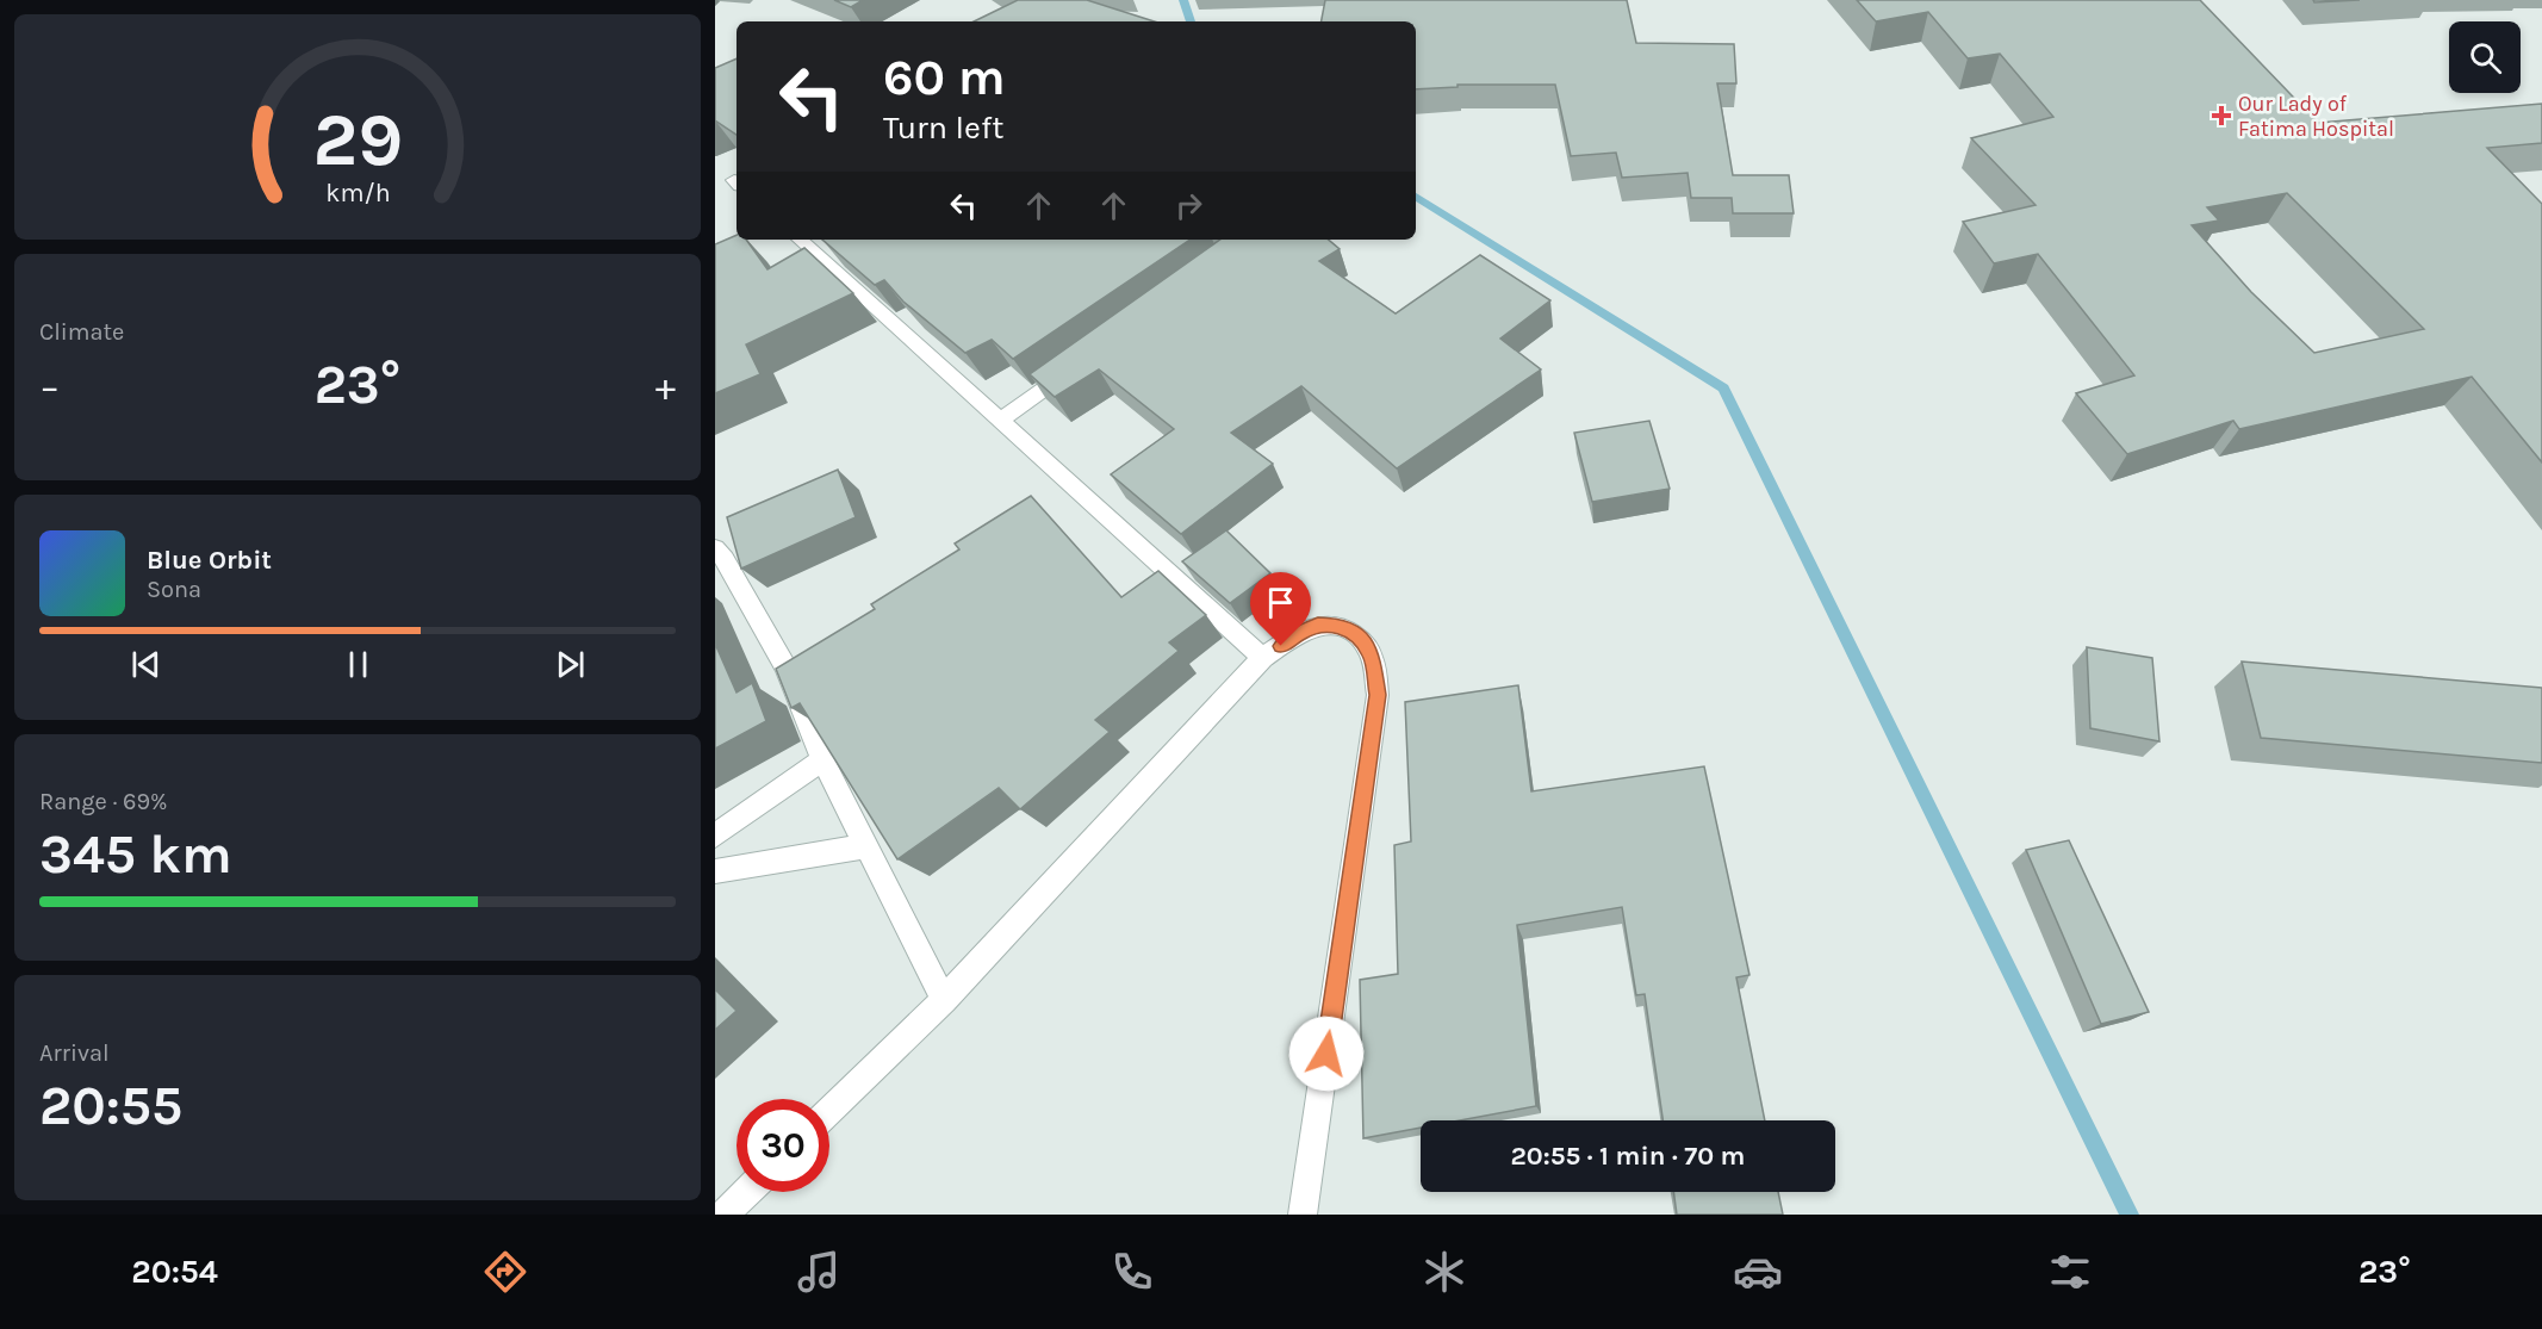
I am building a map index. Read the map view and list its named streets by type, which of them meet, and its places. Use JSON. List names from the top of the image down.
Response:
{
  "places": {
    "health": ["Our Lady of Fatima Hospital"]
  },
  "page": {
    "turn": ["60 m", "Turn left"],
    "tile": [
      "Climate",
      ["Range · 69%", "345 km"],
      ["Arrival", "20:55"]
    ],
    "heat": ["−", "23°", "+"],
    "song": ["Blue Orbit", "Sona"],
    "limit": "30",
    "trip": "20:55 · 1 min · 70 m",
    "tabs": ["20:54", "23°"],
    "gauge": ["29", "km/h"]
  }
}
